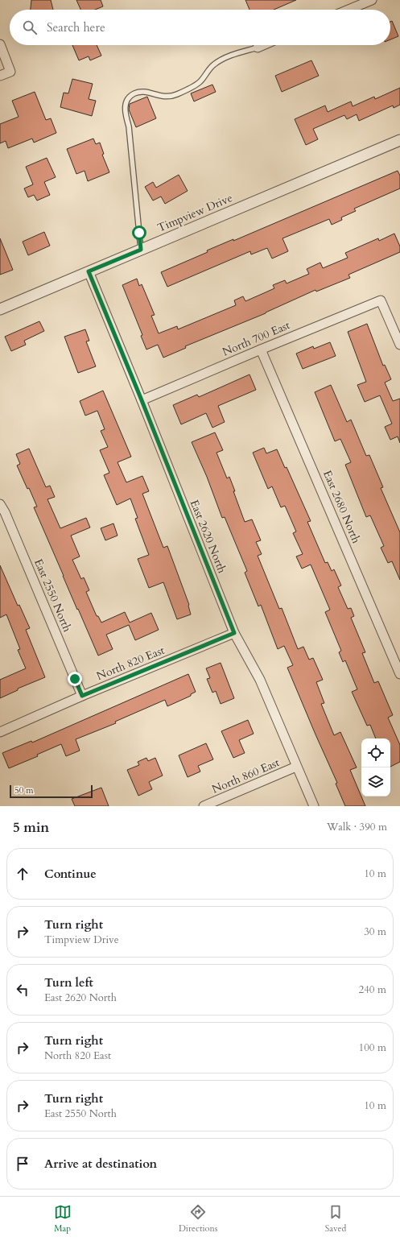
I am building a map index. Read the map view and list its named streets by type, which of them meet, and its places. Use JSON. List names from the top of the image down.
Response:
{
  "streets": {
    "street": [
      "Timpview Drive",
      "North 700 East",
      "East 2680 North",
      "East 2620 North",
      "East 2550 North",
      "North 820 East",
      "North 860 East"
    ]
  },
  "crossings": [
    ["Timpview Drive", "East 2620 North"],
    ["North 700 East", "East 2680 North"],
    ["North 700 East", "East 2620 North"],
    ["East 2620 North", "North 820 East"],
    ["East 2620 North", "North 860 East"],
    ["East 2550 North", "North 820 East"]
  ],
  "scale_bar": "50 m",
  "page": {
    "search": "Search here",
    "scale": "50 m",
    "heading": ["5 min", "Walk · 390 m"],
    "list": [
      ["Continue", "10 m"],
      ["Turn right", "Timpview Drive", "30 m"],
      ["Turn left", "East 2620 North", "240 m"],
      ["Turn right", "North 820 East", "100 m"],
      ["Turn right", "East 2550 North", "10 m"],
      "Arrive at destination"
    ],
    "nav": ["Map", "Directions", "Saved"]
  }
}
